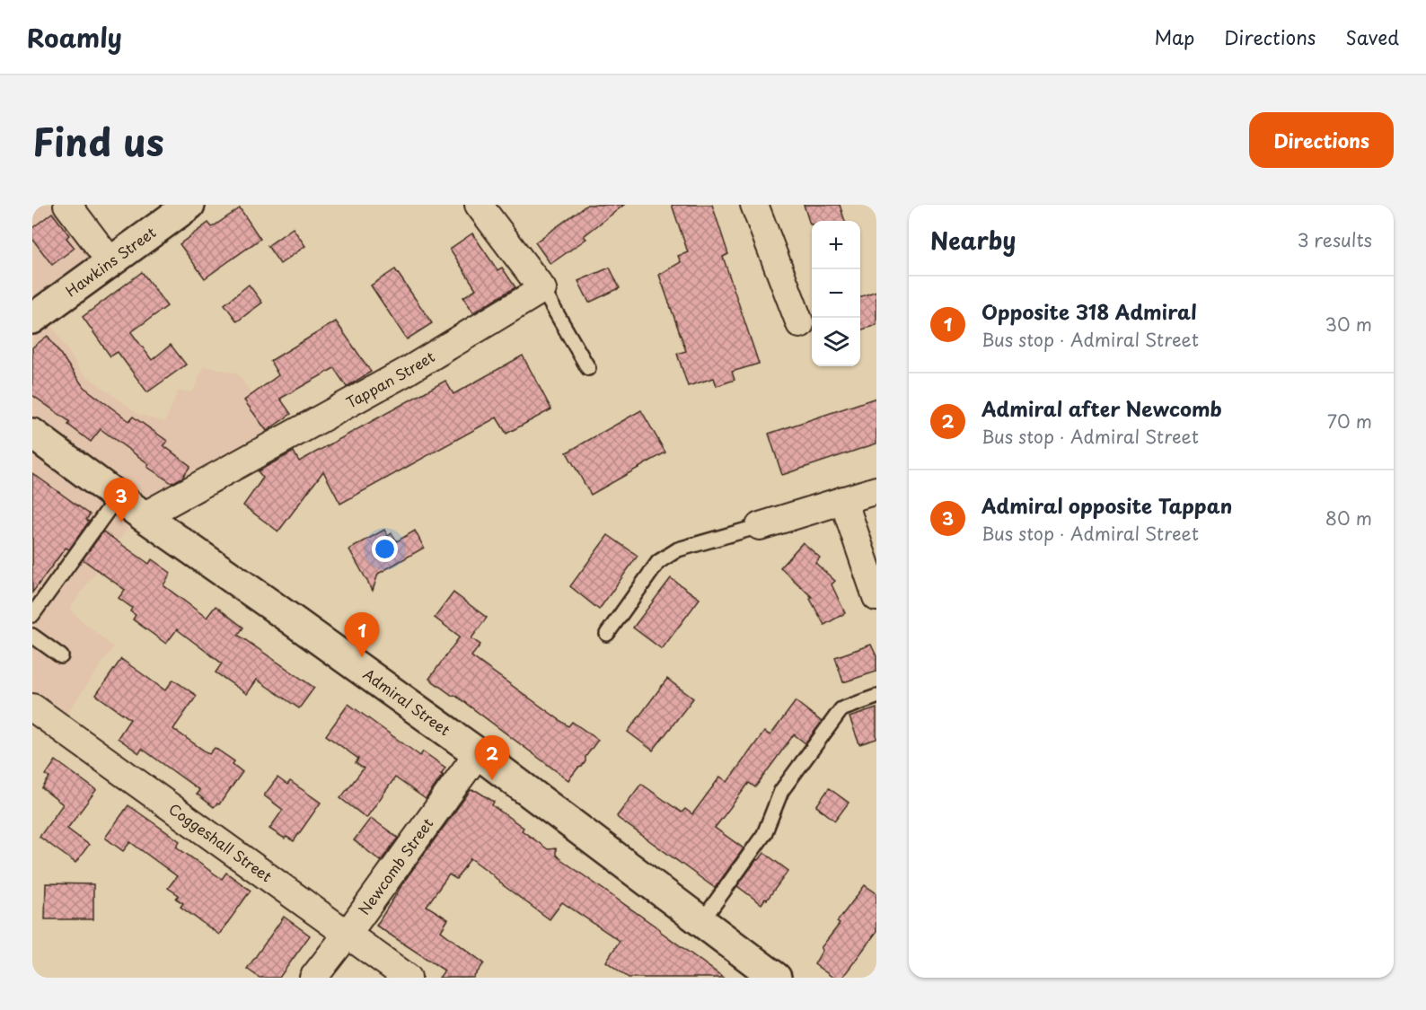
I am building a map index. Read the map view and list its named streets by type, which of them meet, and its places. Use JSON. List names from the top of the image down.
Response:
{
  "streets": {
    "main road": ["Hawkins Street", "Admiral Street"],
    "street": ["Tappan Street", "Coggeshall Street", "Newcomb Street"]
  },
  "crossings": [
    ["Tappan Street", "Admiral Street"],
    ["Admiral Street", "Newcomb Street"],
    ["Coggeshall Street", "Newcomb Street"]
  ],
  "page": {
    "header": "Roamly",
    "nav": ["Map", "Directions", "Saved"],
    "title": "Find us",
    "buttons": "Directions",
    "heading": ["Nearby", "3 results"],
    "map_buttons": ["+", "−"],
    "list": [
      {
        "mark": "1",
        "name": "Opposite 318 Admiral",
        "note": "Bus stop · Admiral Street",
        "value": "30 m"
      },
      {
        "mark": "2",
        "name": "Admiral after Newcomb",
        "note": "Bus stop · Admiral Street",
        "value": "70 m"
      },
      {
        "mark": "3",
        "name": "Admiral opposite Tappan",
        "note": "Bus stop · Admiral Street",
        "value": "80 m"
      }
    ],
    "pins": ["3", "1", "2"]
  }
}
